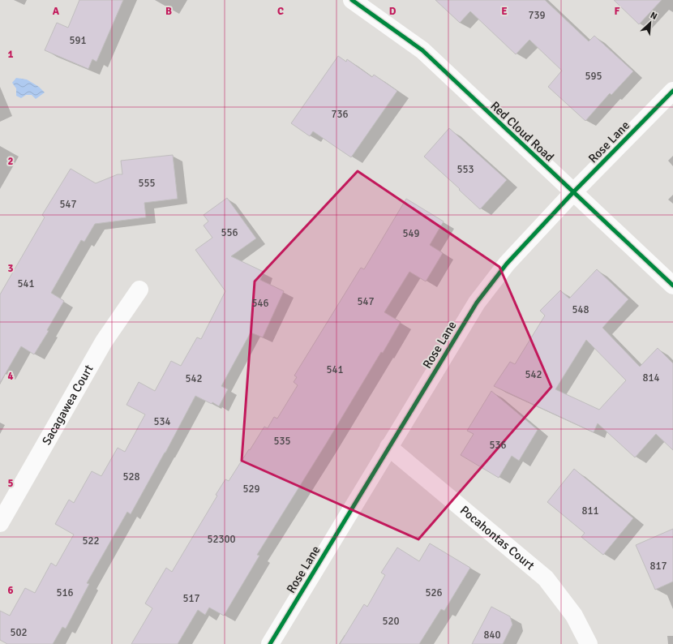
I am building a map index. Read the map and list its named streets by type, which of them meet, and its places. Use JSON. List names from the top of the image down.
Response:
{
  "streets": {
    "street": [
      "Red Cloud Road",
      "Rose Lane",
      "Sacagawea Court",
      "Pocahontas Court"
    ]
  },
  "crossings": [
    ["Red Cloud Road", "Rose Lane"],
    ["Rose Lane", "Pocahontas Court"]
  ],
  "house_numbers": [
    "739",
    "591",
    "595",
    "736",
    "553",
    "555",
    "547",
    "556",
    "549",
    "541",
    "547",
    "546",
    "548",
    "541",
    "542",
    "814",
    "542",
    "534",
    "535",
    "536",
    "528",
    "529",
    "811",
    "52300",
    "522",
    "817",
    "516",
    "526",
    "517",
    "520",
    "502",
    "840"
  ],
  "north": "top right",
  "grid": {
    "columns": [
      "A",
      "B",
      "C",
      "D",
      "E",
      "F"
    ],
    "rows": [
      "1",
      "2",
      "3",
      "4",
      "5",
      "6"
    ]
  }
}
